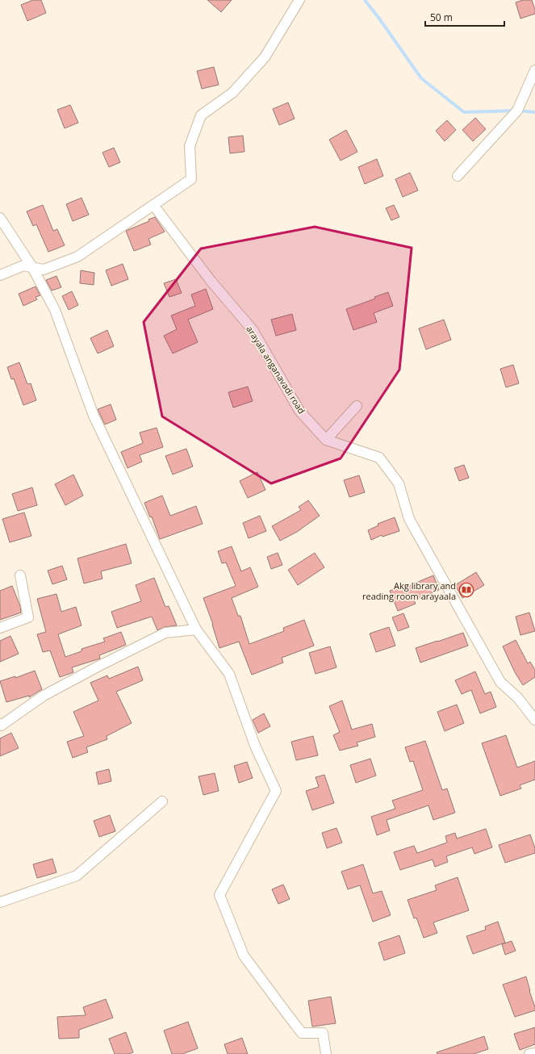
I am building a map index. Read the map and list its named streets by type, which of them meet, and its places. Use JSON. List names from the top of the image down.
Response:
{
  "streets": {
    "street": ["arayala anganavadi road"]
  },
  "places": {
    "library": ["Akg library and reading room arayaala"]
  },
  "scale_bar": "50 m"
}
